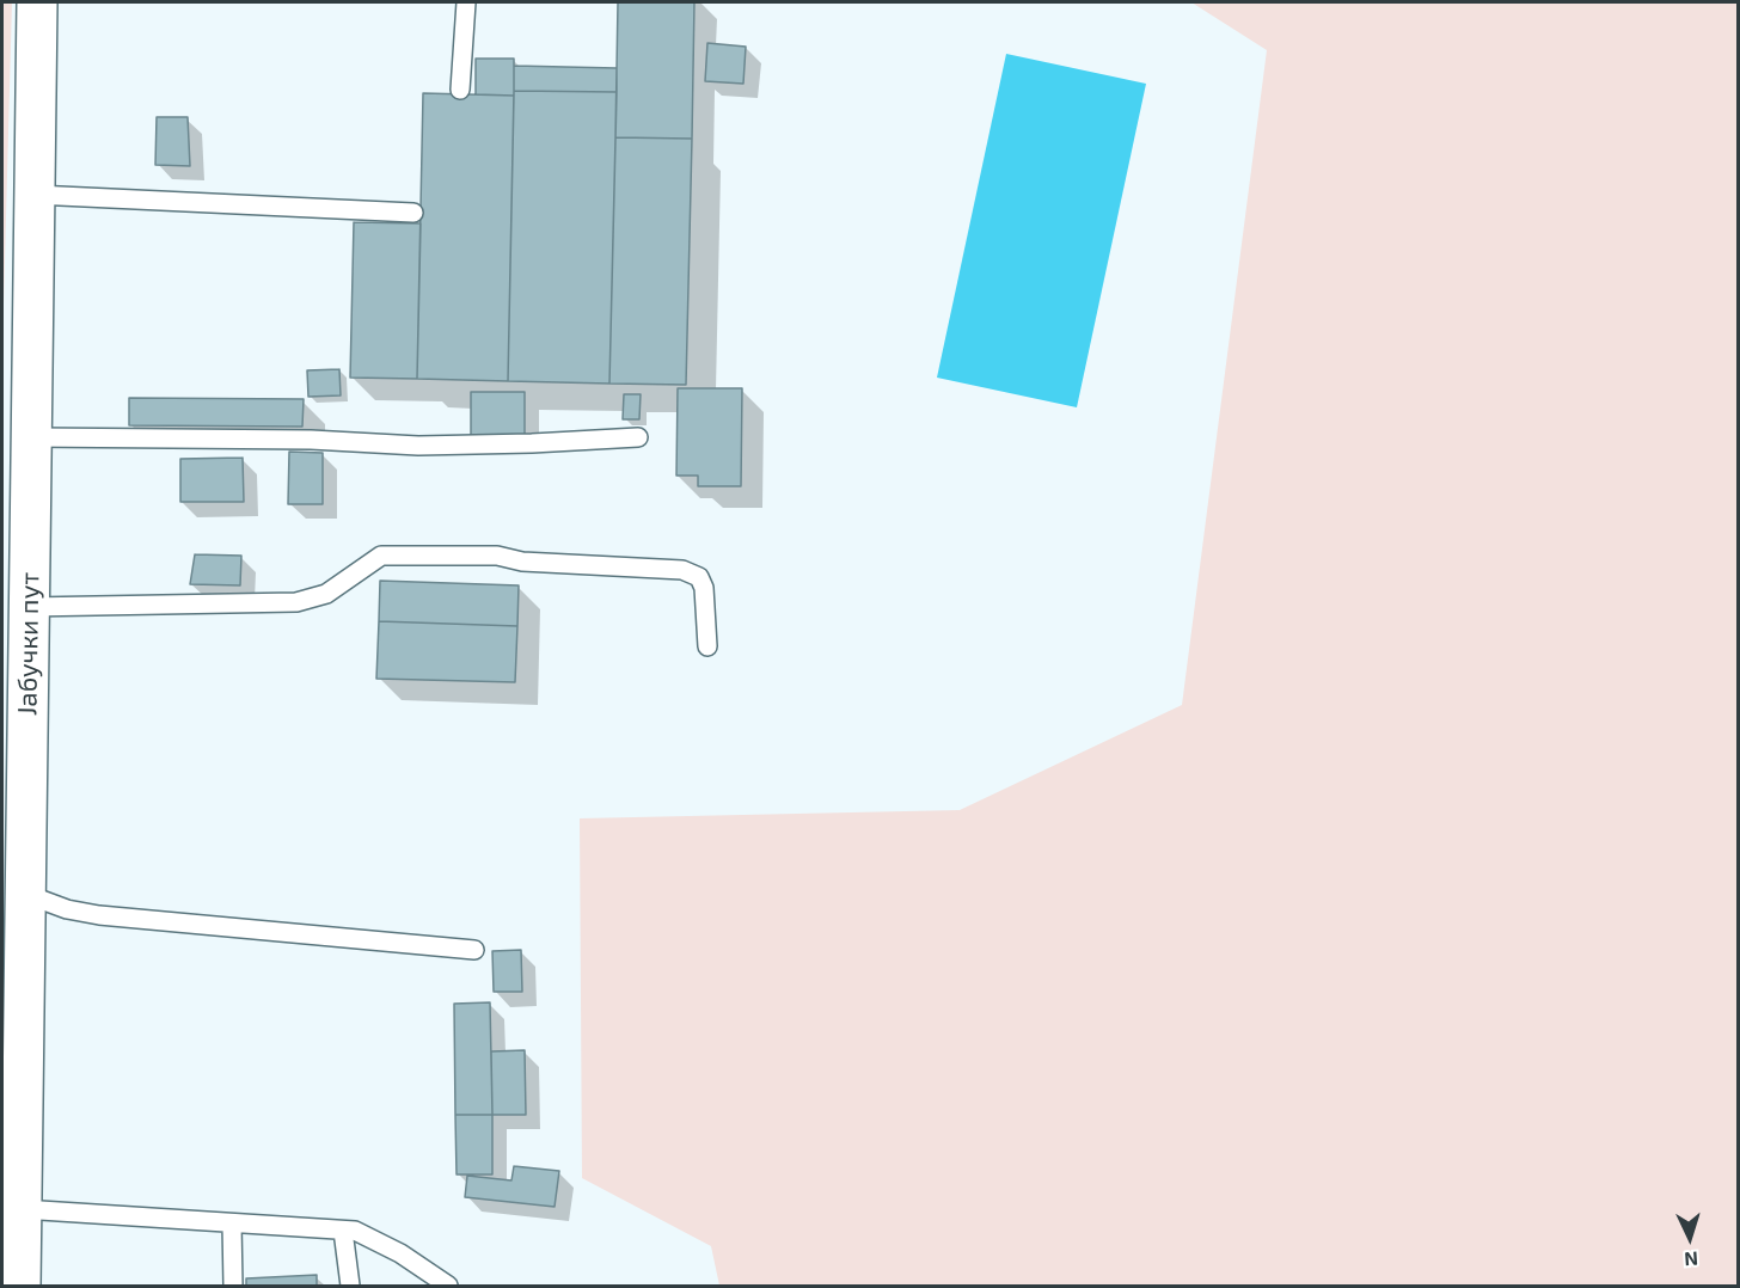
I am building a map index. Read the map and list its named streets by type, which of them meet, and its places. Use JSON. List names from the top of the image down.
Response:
{
  "streets": {
    "main road": ["Јабучки пут"]
  },
  "north": "bottom"
}
